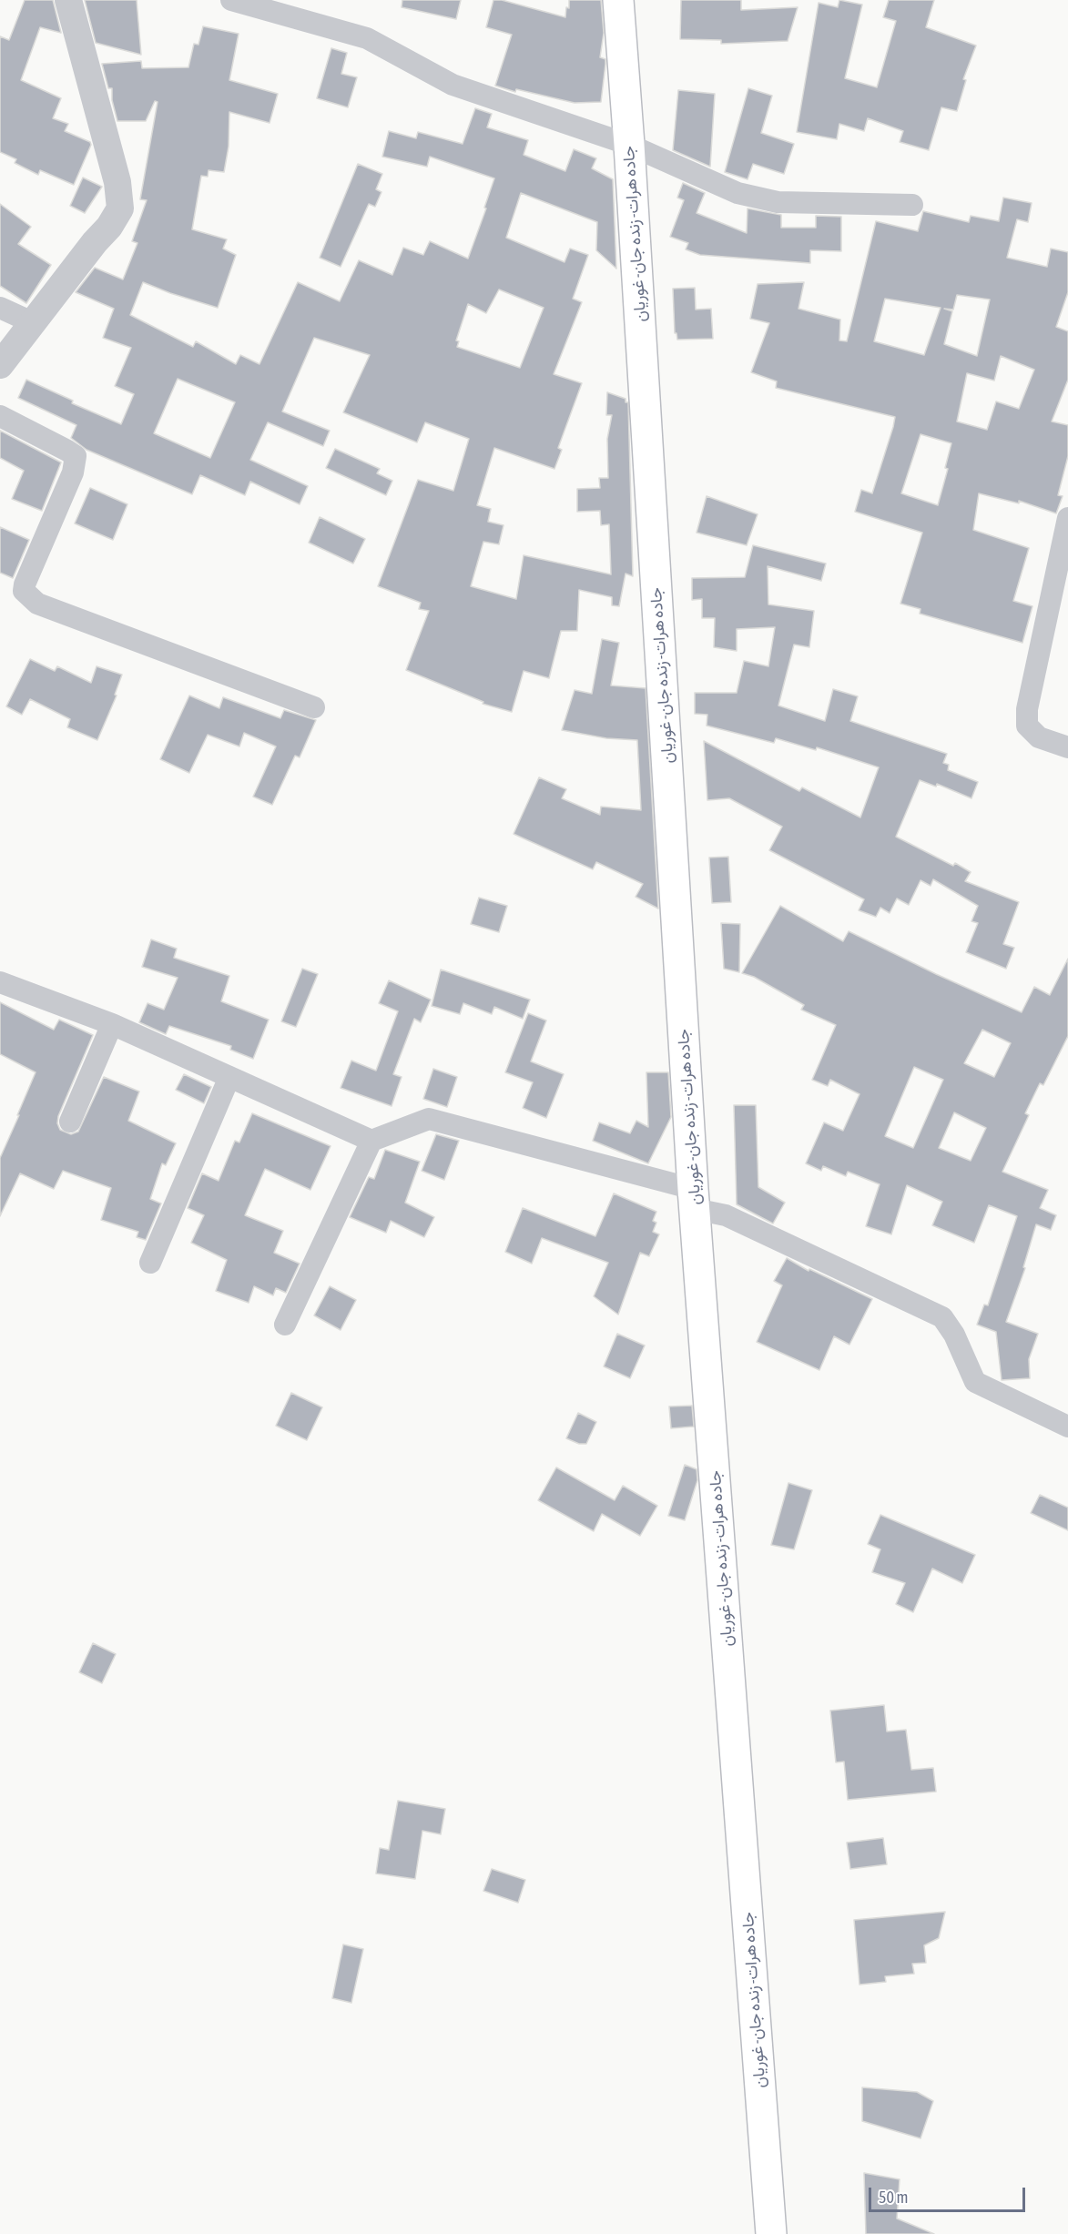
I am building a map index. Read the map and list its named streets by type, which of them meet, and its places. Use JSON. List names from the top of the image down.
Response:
{
  "streets": {
    "main road": ["جاده هرات- زنده جان- غوریان"]
  },
  "scale_bar": "50 m"
}
